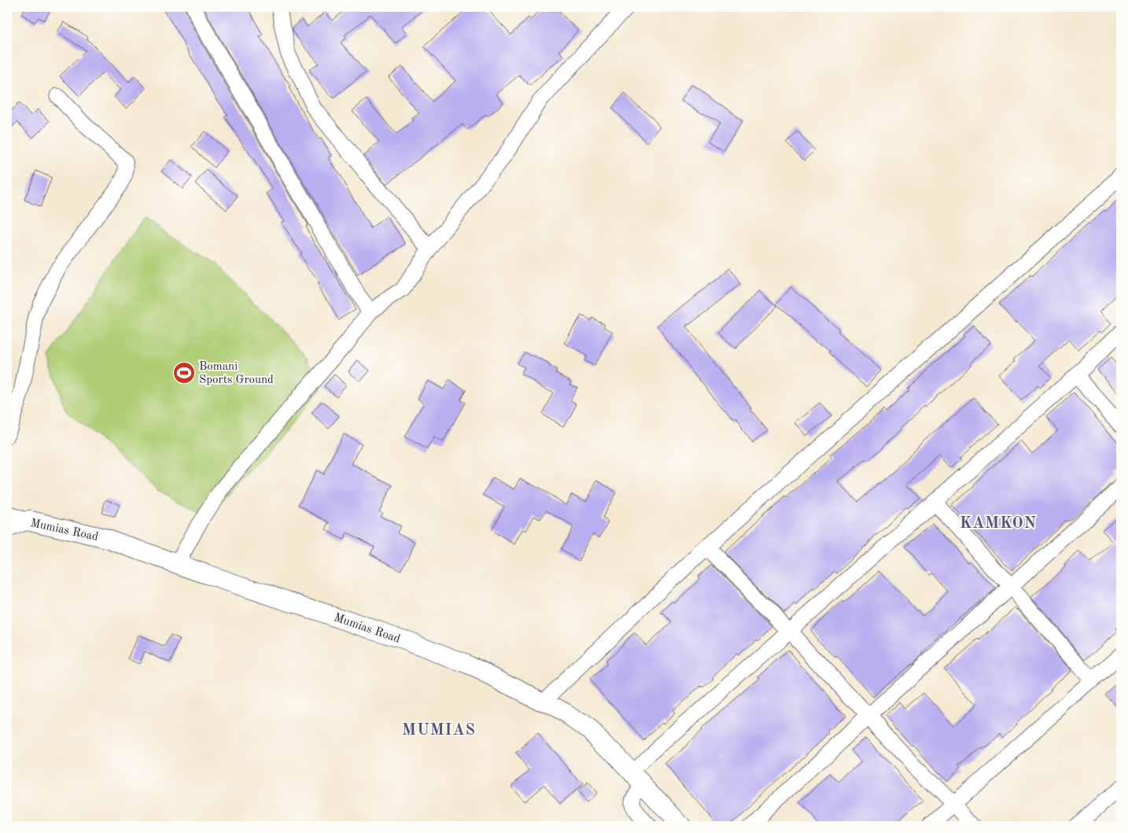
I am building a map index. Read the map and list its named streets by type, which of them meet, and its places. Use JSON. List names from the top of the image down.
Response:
{
  "streets": {
    "street": ["Mumias Road"]
  },
  "districts": ["KAMKON", "MUMIAS"],
  "places": {
    "sports": ["Bomani Sports Ground"]
  }
}
